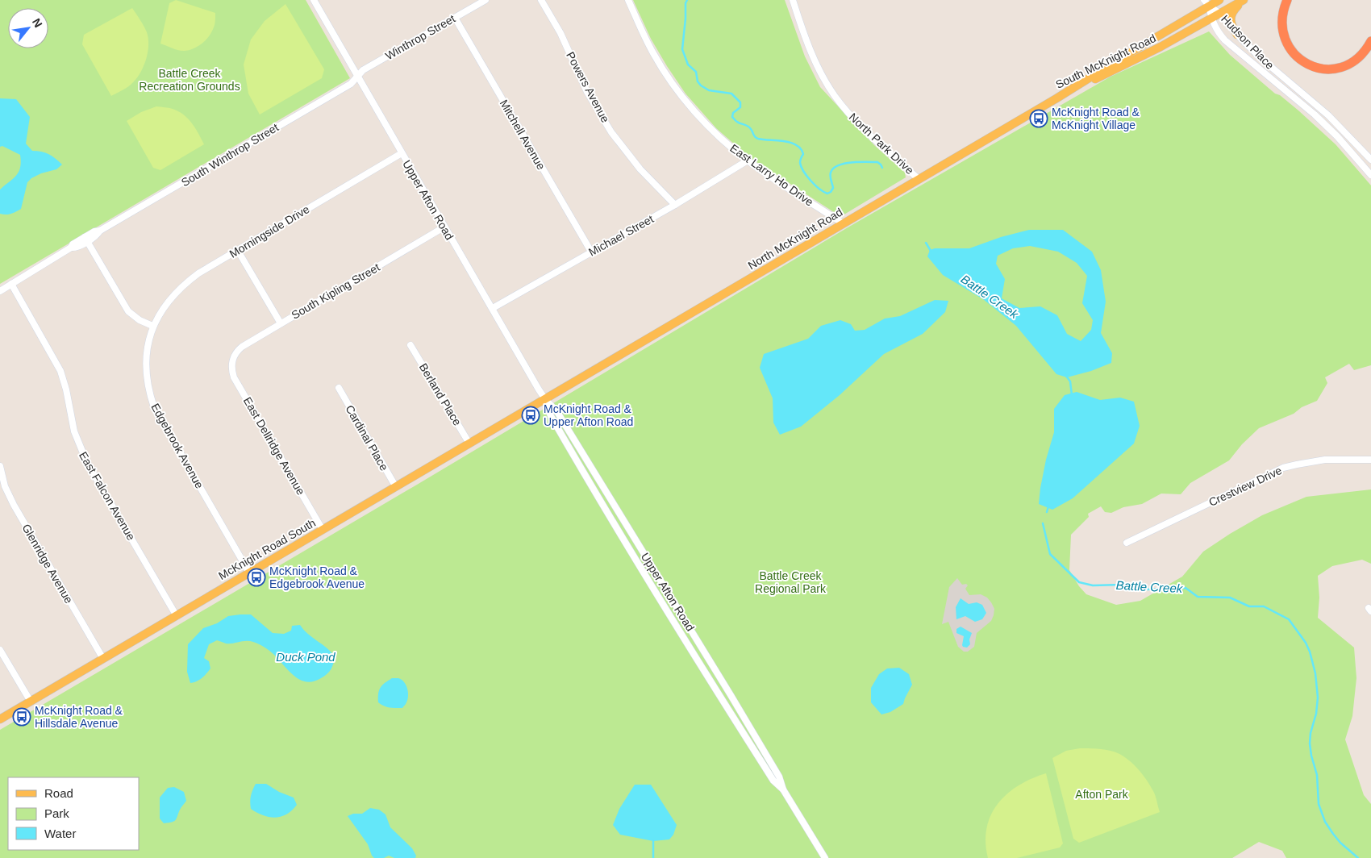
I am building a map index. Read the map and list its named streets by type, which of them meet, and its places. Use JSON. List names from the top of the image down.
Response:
{
  "streets": {
    "main road": ["South McKnight Road", "North McKnight Road", "McKnight Road South"],
    "street": [
      "Winthrop Street",
      "Hudson Place",
      "Powers Avenue",
      "Mitchell Avenue",
      "North Park Drive",
      "South Winthrop Street",
      "East Larry Ho Drive",
      "Upper Afton Road",
      "Morningside Drive",
      "Michael Street",
      "South Kipling Street",
      "Berland Place",
      "Cardinal Place",
      "Edgebrook Avenue",
      "East Dellridge Avenue",
      "Crestview Drive",
      "East Falcon Avenue",
      "Glenridge Avenue"
    ]
  },
  "crossings": [
    ["Winthrop Street", "Mitchell Avenue"],
    ["Winthrop Street", "South Winthrop Street"],
    ["Winthrop Street", "Upper Afton Road"],
    ["Hudson Place", "South McKnight Road"],
    ["South McKnight Road", "North McKnight Road"],
    ["Powers Avenue", "Michael Street"],
    ["Mitchell Avenue", "Michael Street"],
    ["North Park Drive", "North McKnight Road"],
    ["South Winthrop Street", "Upper Afton Road"],
    ["South Winthrop Street", "East Falcon Avenue"],
    ["East Larry Ho Drive", "Michael Street"],
    ["East Larry Ho Drive", "North McKnight Road"],
    ["Upper Afton Road", "Morningside Drive"],
    ["Upper Afton Road", "Michael Street"],
    ["Upper Afton Road", "North McKnight Road"],
    ["Upper Afton Road", "South Kipling Street"],
    ["Upper Afton Road", "McKnight Road South"],
    ["Morningside Drive", "Edgebrook Avenue"],
    ["North McKnight Road", "McKnight Road South"],
    ["South Kipling Street", "East Dellridge Avenue"],
    ["Berland Place", "McKnight Road South"],
    ["Cardinal Place", "McKnight Road South"],
    ["Edgebrook Avenue", "McKnight Road South"],
    ["East Dellridge Avenue", "McKnight Road South"],
    ["East Falcon Avenue", "McKnight Road South"],
    ["McKnight Road South", "Glenridge Avenue"]
  ],
  "water": ["Battle Creek", "Duck Pond"],
  "parks": ["Battle Creek Recreation Grounds", "Battle Creek Regional Park", "Afton Park"],
  "places": {
    "bus stop": [
      "McKnight Road & McKnight Village",
      "McKnight Road & Upper Afton Road",
      "McKnight Road & Edgebrook Avenue",
      "McKnight Road & Hillsdale Avenue"
    ]
  },
  "legend": ["Road", "Park", "Water"],
  "north": "top right"
}
